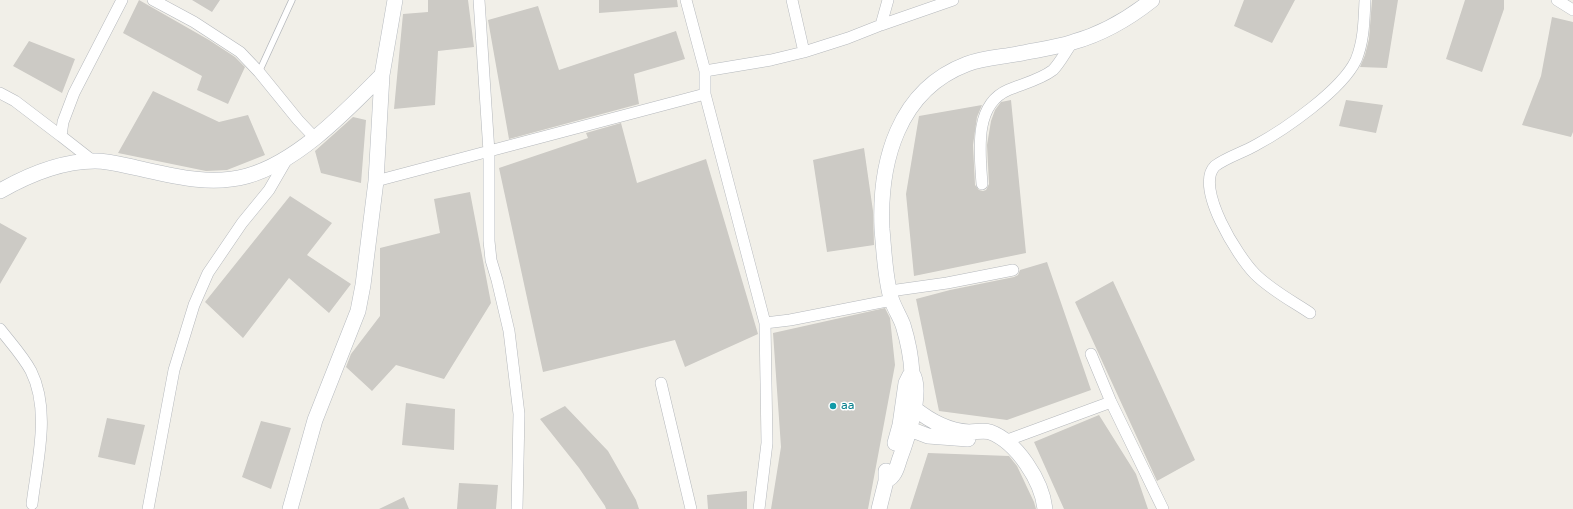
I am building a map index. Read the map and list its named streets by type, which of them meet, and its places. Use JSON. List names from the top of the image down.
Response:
{
  "places": ["aa"]
}
